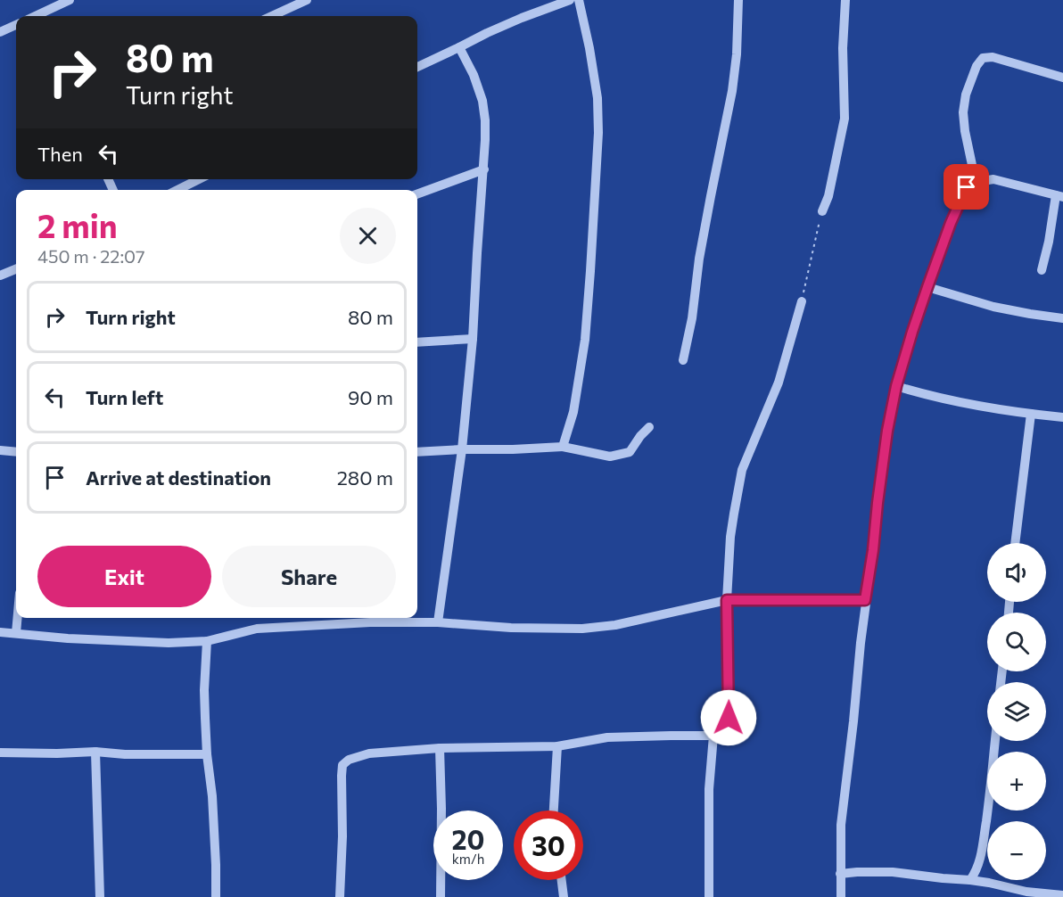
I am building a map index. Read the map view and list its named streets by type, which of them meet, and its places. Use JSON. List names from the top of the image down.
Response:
{
  "page": {
    "turn": ["80 m", "Turn right"],
    "then": "Then",
    "heading": ["2 min", "450 m · 22:07"],
    "list": [
      {
        "name": "Turn right",
        "value": "80 m"
      },
      {
        "name": "Turn left",
        "value": "90 m"
      },
      {
        "name": "Arrive at destination",
        "value": "280 m"
      }
    ],
    "buttons": ["Exit", "Share"],
    "map_buttons": ["+", "−"],
    "speed": "20 km/h",
    "limit": "30"
  }
}
